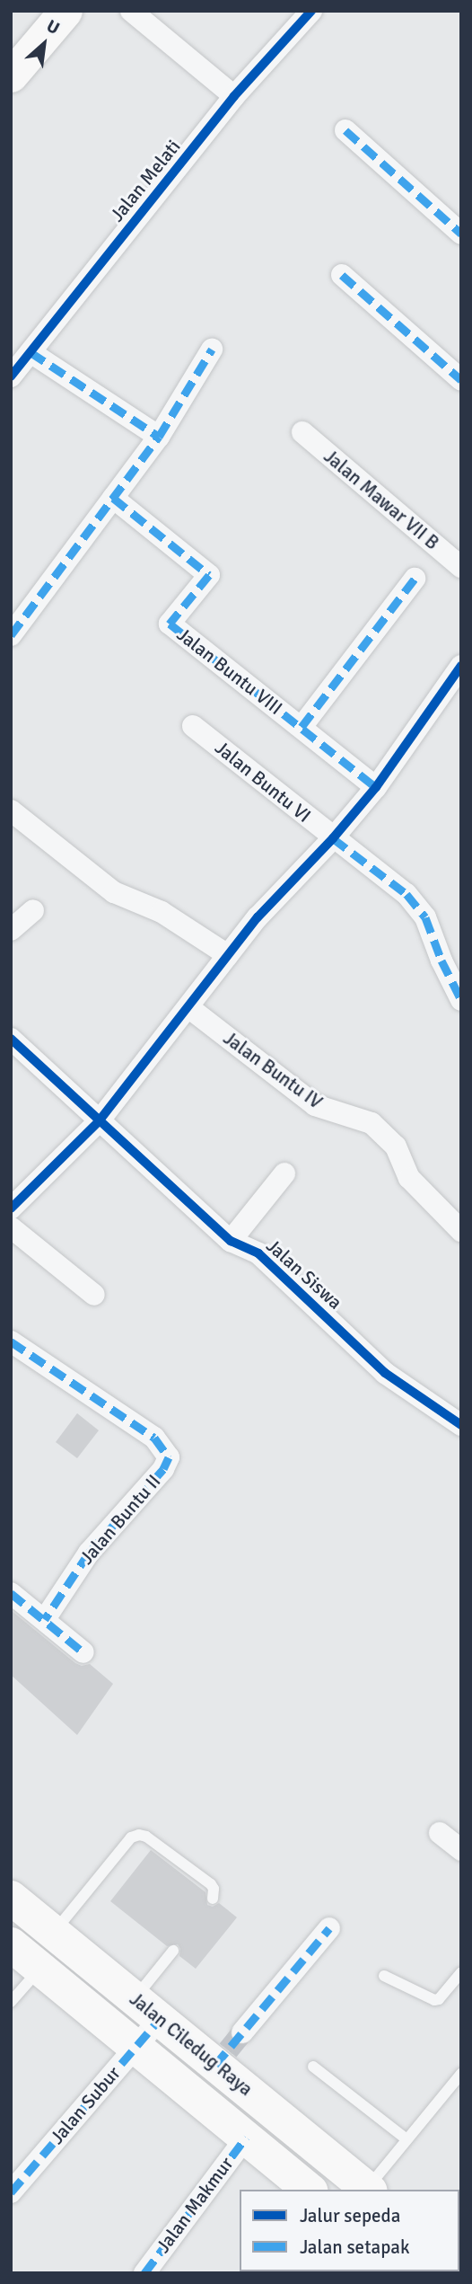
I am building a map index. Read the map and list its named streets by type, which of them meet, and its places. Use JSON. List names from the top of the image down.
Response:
{
  "streets": {
    "main road": ["Jalan Ciledug Raya"],
    "street": [
      "Jalan Melati",
      "Jalan Mawar VII B",
      "Jalan Buntu VIII",
      "Jalan Buntu VI",
      "Jalan Buntu IV",
      "Jalan Siswa",
      "Jalan Buntu II",
      "Jalan Subur",
      "Jalan Makmur"
    ]
  },
  "crossings": [
    ["Jalan Ciledug Raya", "Jalan Subur"],
    ["Jalan Ciledug Raya", "Jalan Makmur"]
  ],
  "legend": ["Jalur sepeda", "Jalan setapak"],
  "north": "top right"
}
